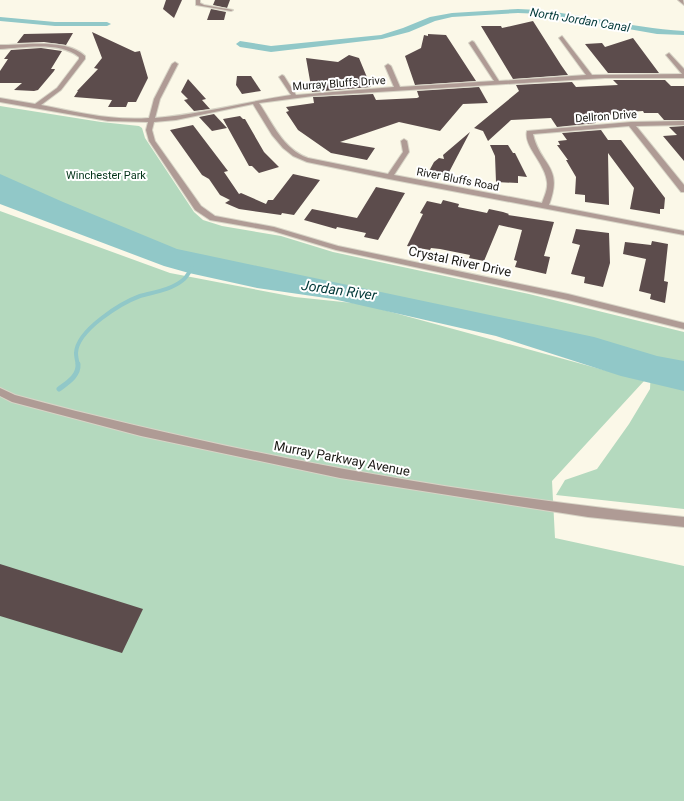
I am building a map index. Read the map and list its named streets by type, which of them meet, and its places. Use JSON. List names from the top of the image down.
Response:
{
  "streets": {
    "street": [
      "Murray Bluffs Drive",
      "Dellron Drive",
      "River Bluffs Road",
      "Crystal River Drive",
      "Murray Parkway Avenue"
    ]
  },
  "crossings": [
    ["Murray Bluffs Drive", "River Bluffs Road"],
    ["Murray Bluffs Drive", "Crystal River Drive"],
    ["Dellron Drive", "River Bluffs Road"]
  ],
  "water": ["North Jordan Canal", "Jordan River"],
  "parks": ["Winchester Park"]
}
